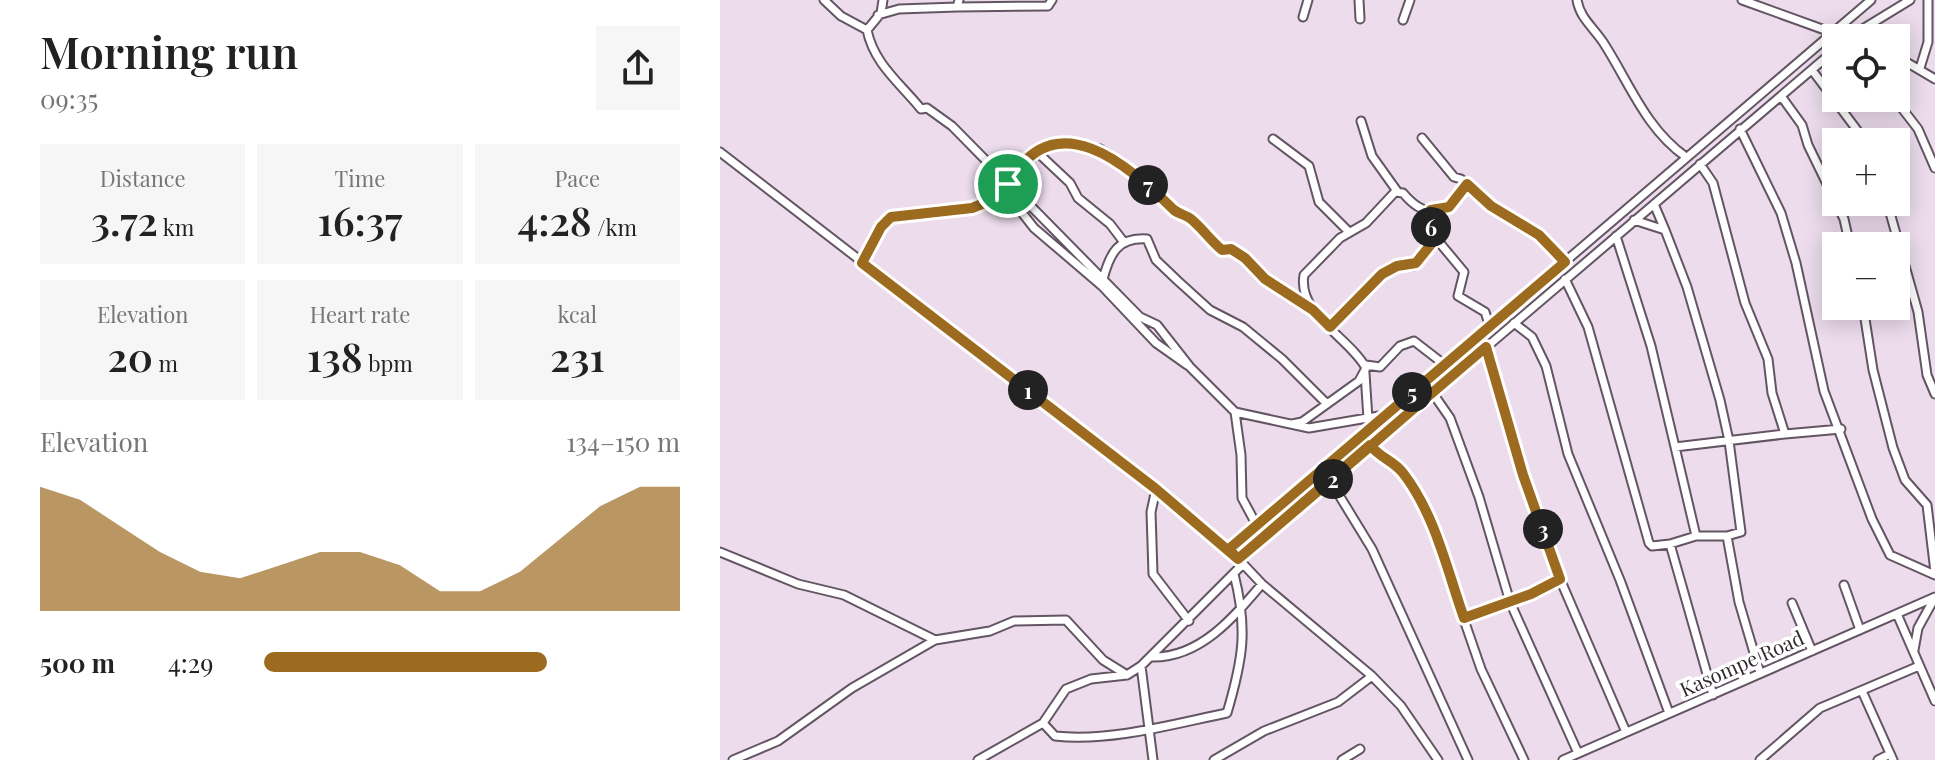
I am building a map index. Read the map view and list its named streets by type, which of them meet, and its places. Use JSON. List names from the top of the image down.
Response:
{
  "streets": {
    "street": ["Kasompe Road"]
  },
  "page": {
    "heading": ["Morning run", "09:35"],
    "map_buttons": ["+", "−"],
    "stats": [
      ["Distance", "3.72 km"],
      ["Time", "16:37"],
      ["Pace", "4:28 /km"],
      ["Elevation", "20 m"],
      ["Heart rate", "138 bpm"],
      ["kcal", "231"]
    ],
    "pins": [
      "7",
      "6",
      "1",
      "5",
      "2",
      "3"
    ],
    "chart": ["Elevation", "134–150 m"],
    "list": [
      {
        "name": "500 m",
        "note": "4:29"
      }
    ]
  }
}
